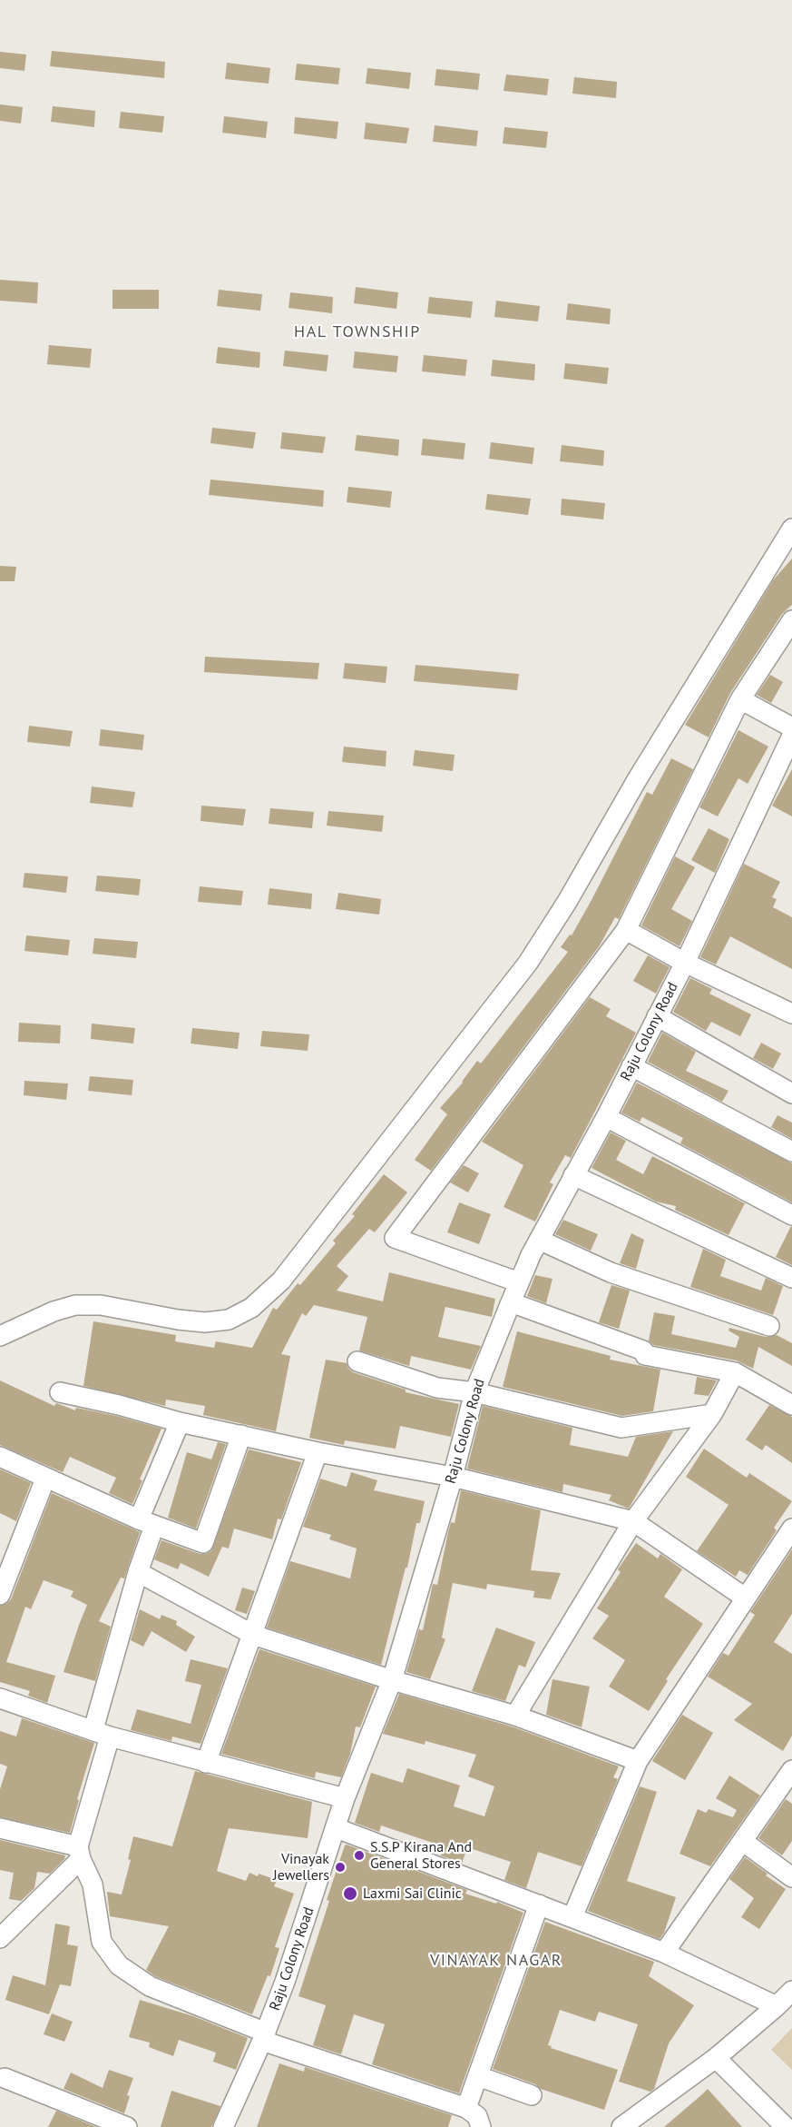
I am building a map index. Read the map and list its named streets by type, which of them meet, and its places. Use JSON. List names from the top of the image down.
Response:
{
  "streets": {
    "street": ["Raju Colony Road"]
  },
  "districts": ["HAL TOWNSHIP", "VINAYAK NAGAR"],
  "places": ["S.S.P Kirana And General Stores", "Vinayak Jewellers", "Laxmi Sai Clinic"]
}
